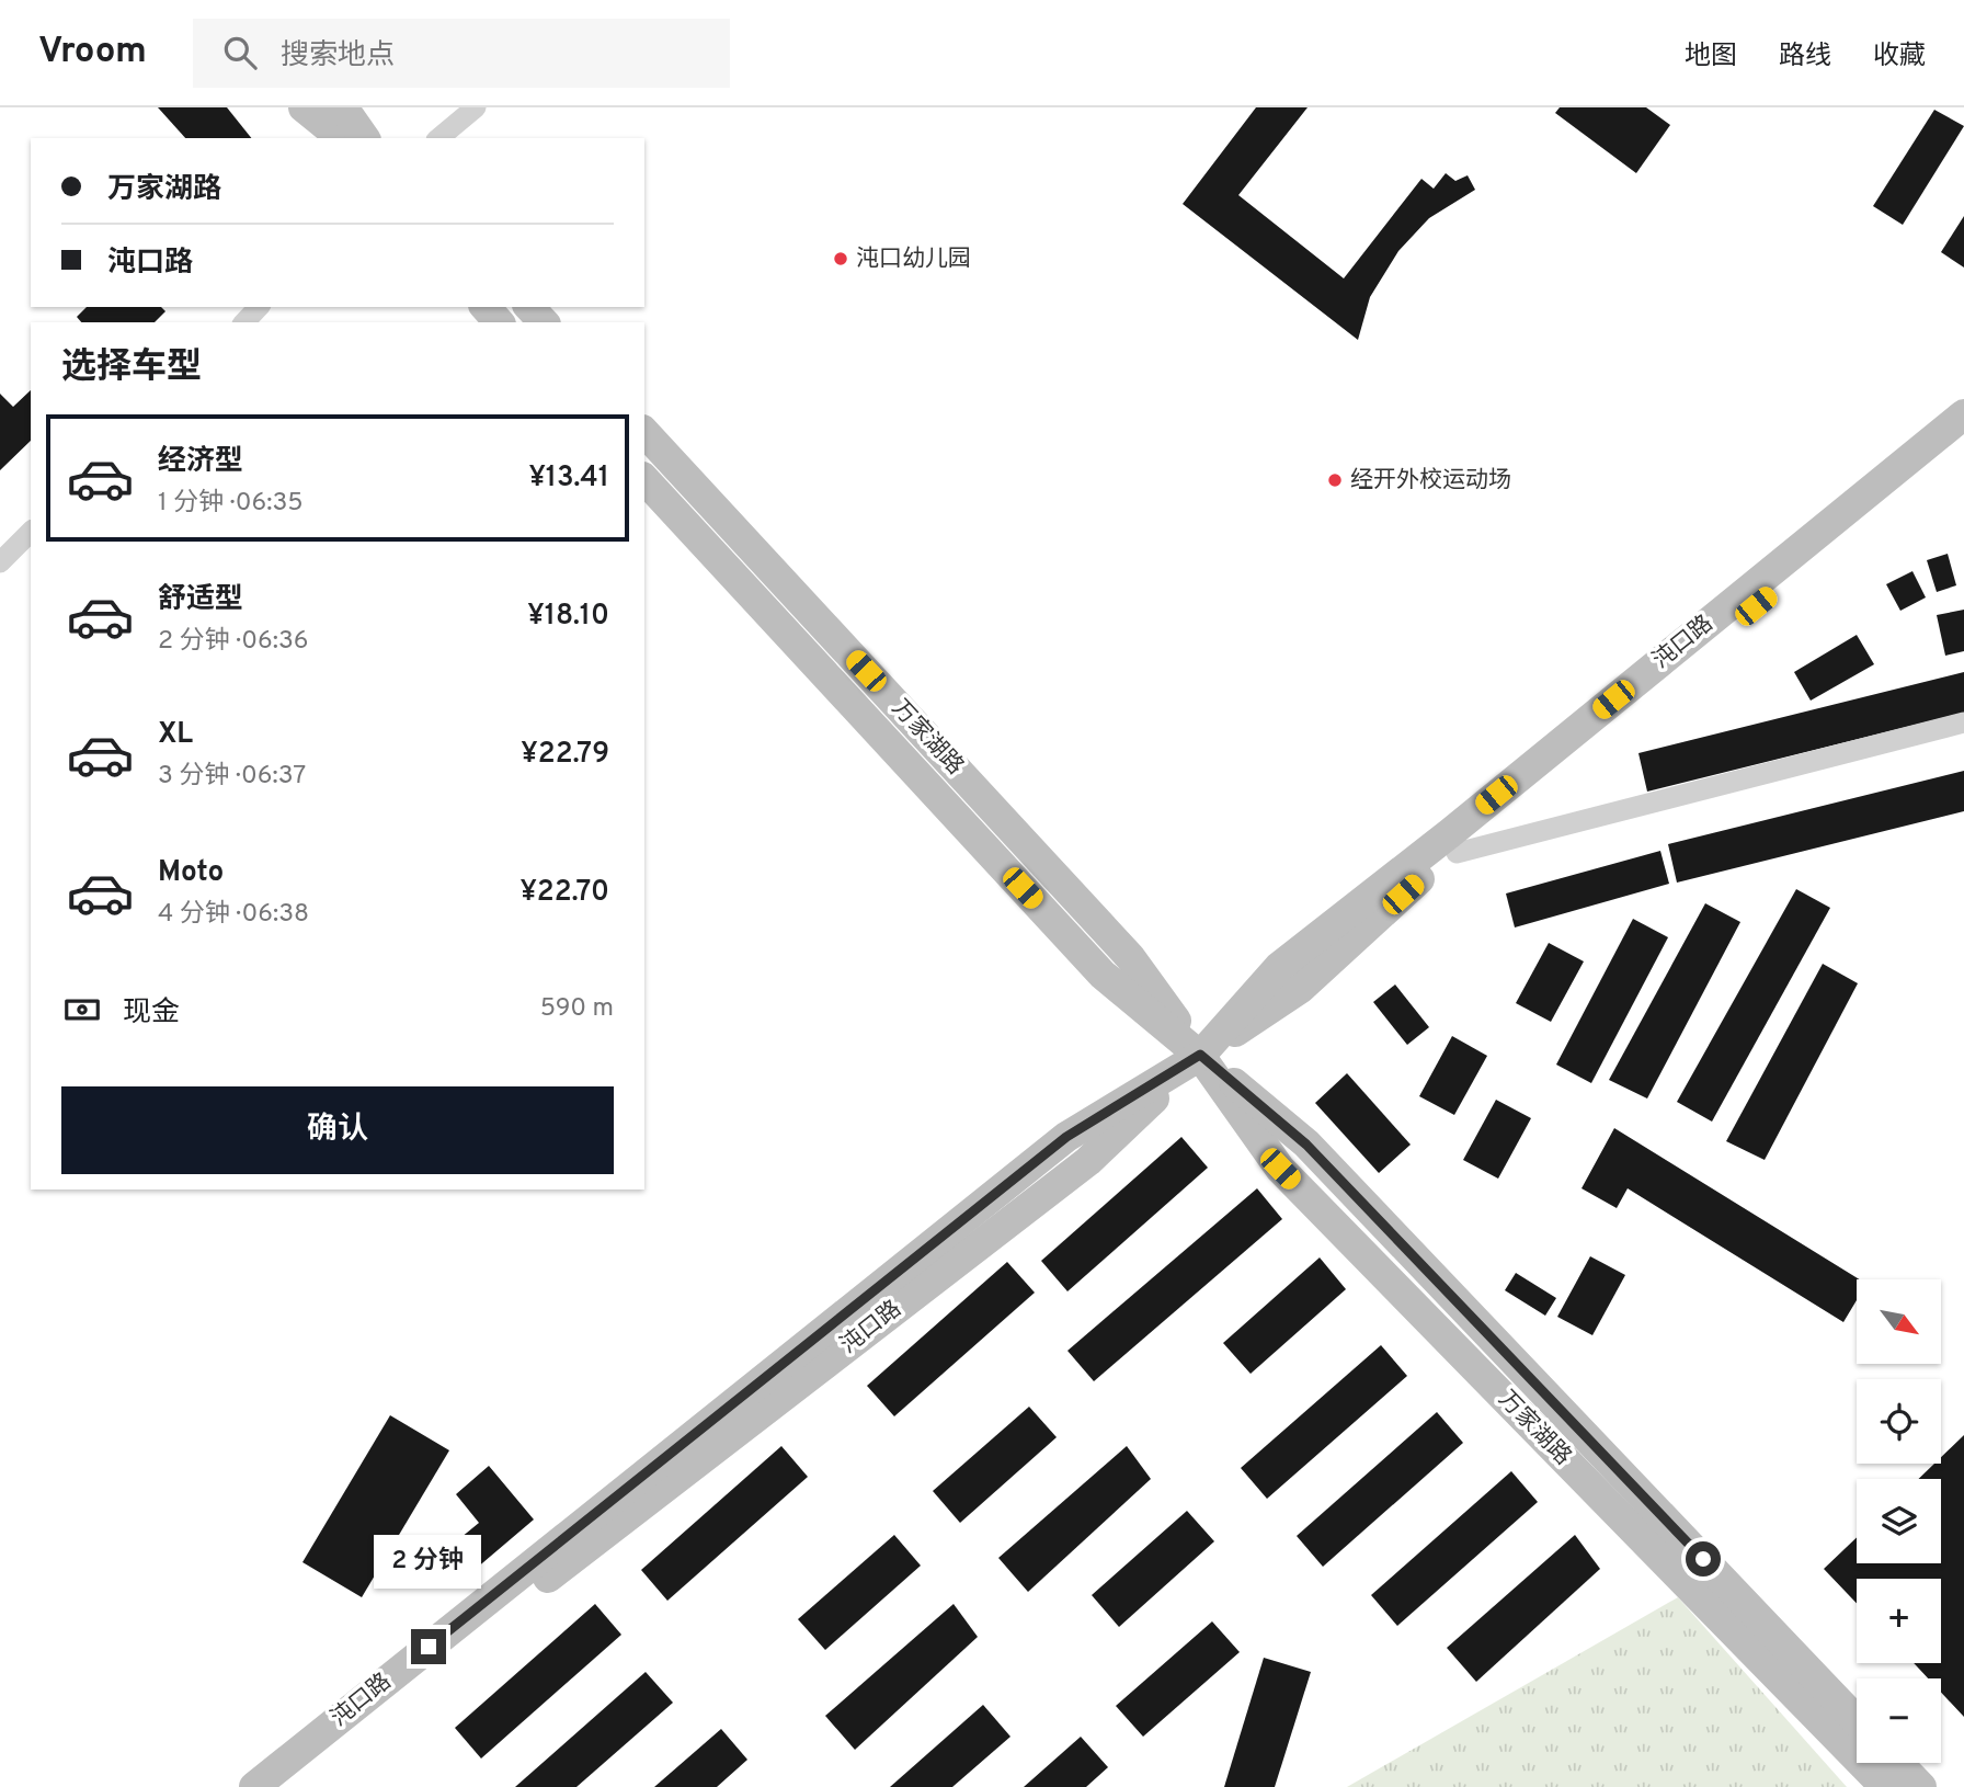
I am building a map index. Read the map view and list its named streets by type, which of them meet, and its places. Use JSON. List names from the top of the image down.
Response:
{
  "streets": {
    "main road": ["沌口路", "万家湖路"]
  },
  "crossings": [
    ["沌口路", "万家湖路"]
  ],
  "places": ["沌口幼儿园", "经开外校运动场"],
  "north": "bottom right",
  "page": {
    "header": "Vroom",
    "search": "搜索地点",
    "nav": ["地图", "路线", "收藏"],
    "banner": ["万家湖路", "沌口路"],
    "heading": "选择车型",
    "list": [
      {
        "name": "经济型",
        "note": "1 分钟 · 06:35",
        "value": "¥13.41"
      },
      {
        "name": "舒适型",
        "note": "2 分钟 · 06:36",
        "value": "¥18.10"
      },
      {
        "name": "XL",
        "note": "3 分钟 · 06:37",
        "value": "¥22.79"
      },
      {
        "name": "Moto",
        "note": "4 分钟 · 06:38",
        "value": "¥22.70"
      }
    ],
    "pay": ["现金", "590 m"],
    "buttons": "确认",
    "map_buttons": ["+", "−"],
    "bubble": "2 分钟"
  }
}
